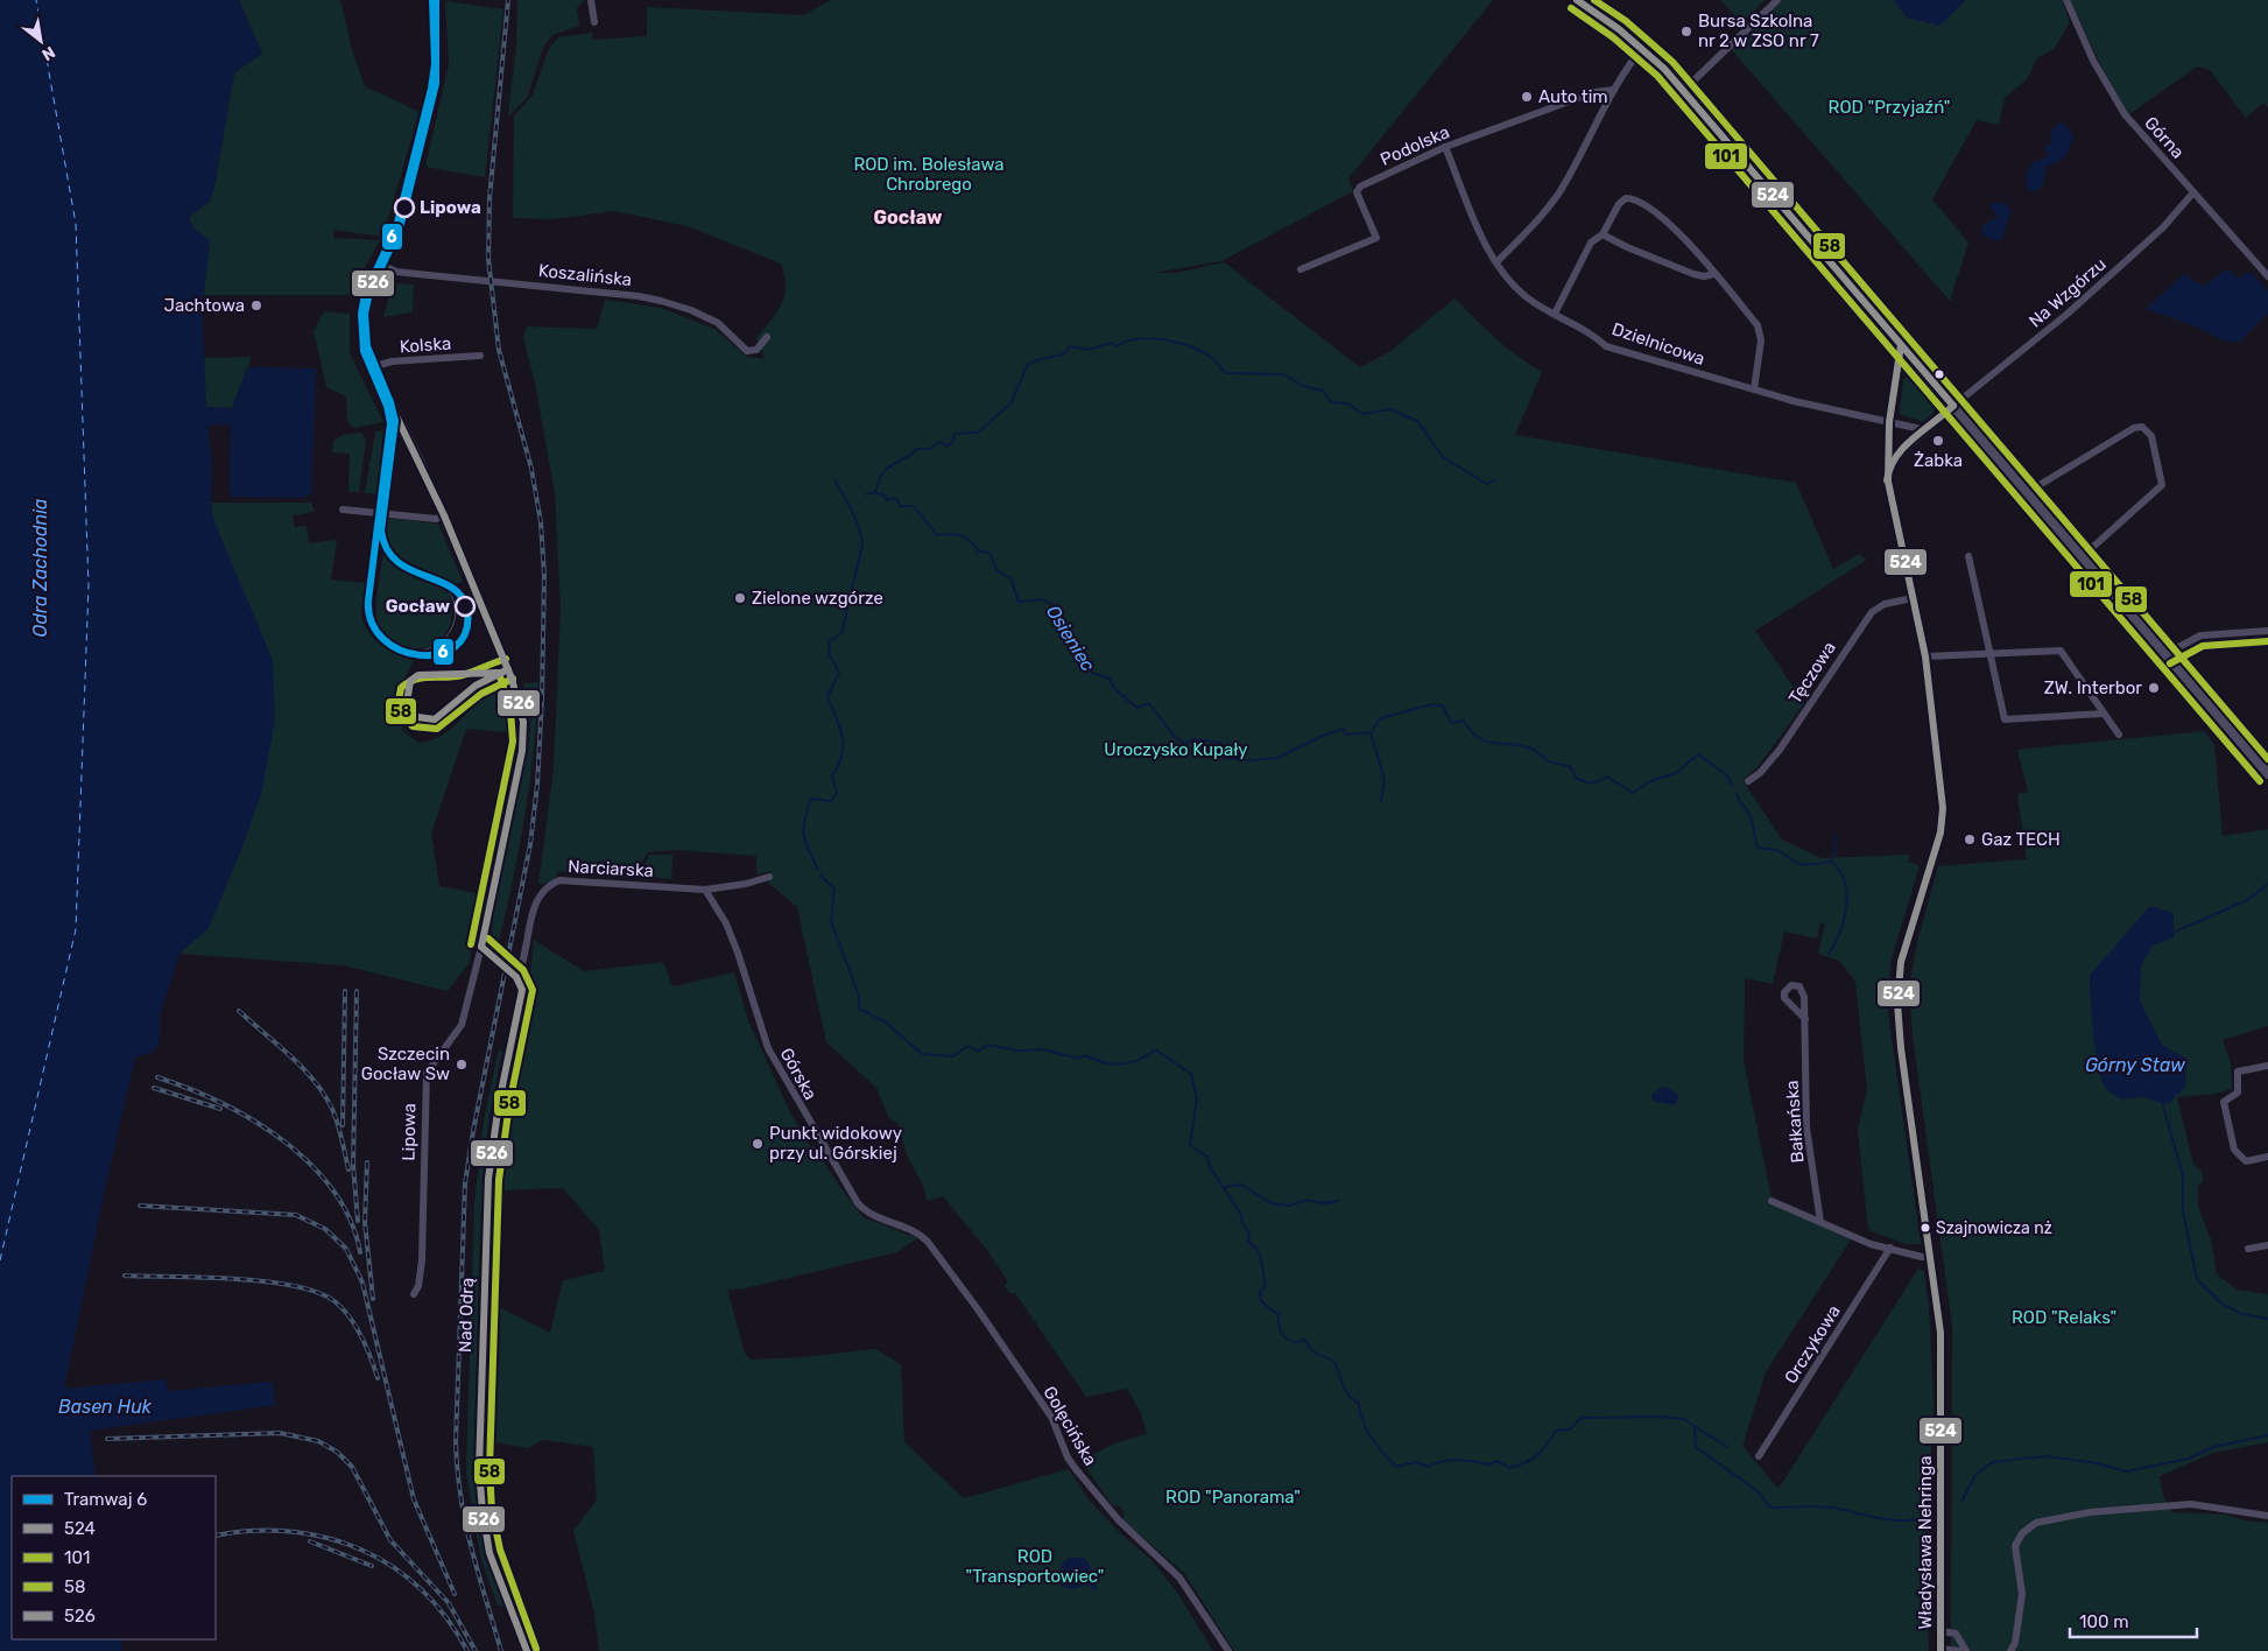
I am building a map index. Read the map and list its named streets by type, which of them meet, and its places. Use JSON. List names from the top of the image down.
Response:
{
  "streets": {
    "street": [
      "Górna",
      "Podolska",
      "Koszalińska",
      "Na Wzgórzu",
      "Dzielnicowa",
      "Kolska",
      "Tęczowa",
      "Narciarska",
      "Górska",
      "Bałkańska",
      "Lipowa",
      "Nad Odrą",
      "Orczykowa",
      "Golęcińska",
      "Władysława Nehringa"
    ]
  },
  "crossings": [
    ["Górna", "Na Wzgórzu"],
    ["Podolska", "Dzielnicowa"],
    ["Koszalińska", "Lipowa"],
    ["Dzielnicowa", "Władysława Nehringa"],
    ["Kolska", "Lipowa"],
    ["Tęczowa", "Władysława Nehringa"],
    ["Narciarska", "Górska"],
    ["Narciarska", "Nad Odrą"],
    ["Górska", "Golęcińska"]
  ],
  "districts": ["Gocław"],
  "water": [
    "Odra Zachodnia",
    "Osieniec",
    "Górny Staw",
    "Basen Huk"
  ],
  "parks": [
    "ROD \"Przyjaźń\"",
    "ROD im. Bolesława Chrobrego",
    "Uroczysko Kupały",
    "ROD \"Relaks\"",
    "ROD \"Panorama\"",
    "ROD \"Transportowiec\""
  ],
  "places": [
    "Bursa Szkolna nr 2 w ZSO nr 7",
    "Auto tim",
    "Lipowa",
    "Jachtowa",
    "Żabka",
    "Zielone wzgórze",
    "Gocław",
    "ZW. Interbor",
    "Gaz TECH",
    "Szczecin Gocław Sw",
    "Punkt widokowy przy ul. Górskiej",
    "Szajnowicza nż"
  ],
  "lines": [
    "tram line 6",
    "transit line 524",
    "transit line 58",
    "transit line 526",
    "transit line 101"
  ],
  "legend": [
    "Tramwaj 6",
    "524",
    "101",
    "58",
    "526"
  ],
  "scale_bar": "100 m",
  "north": "bottom right"
}
